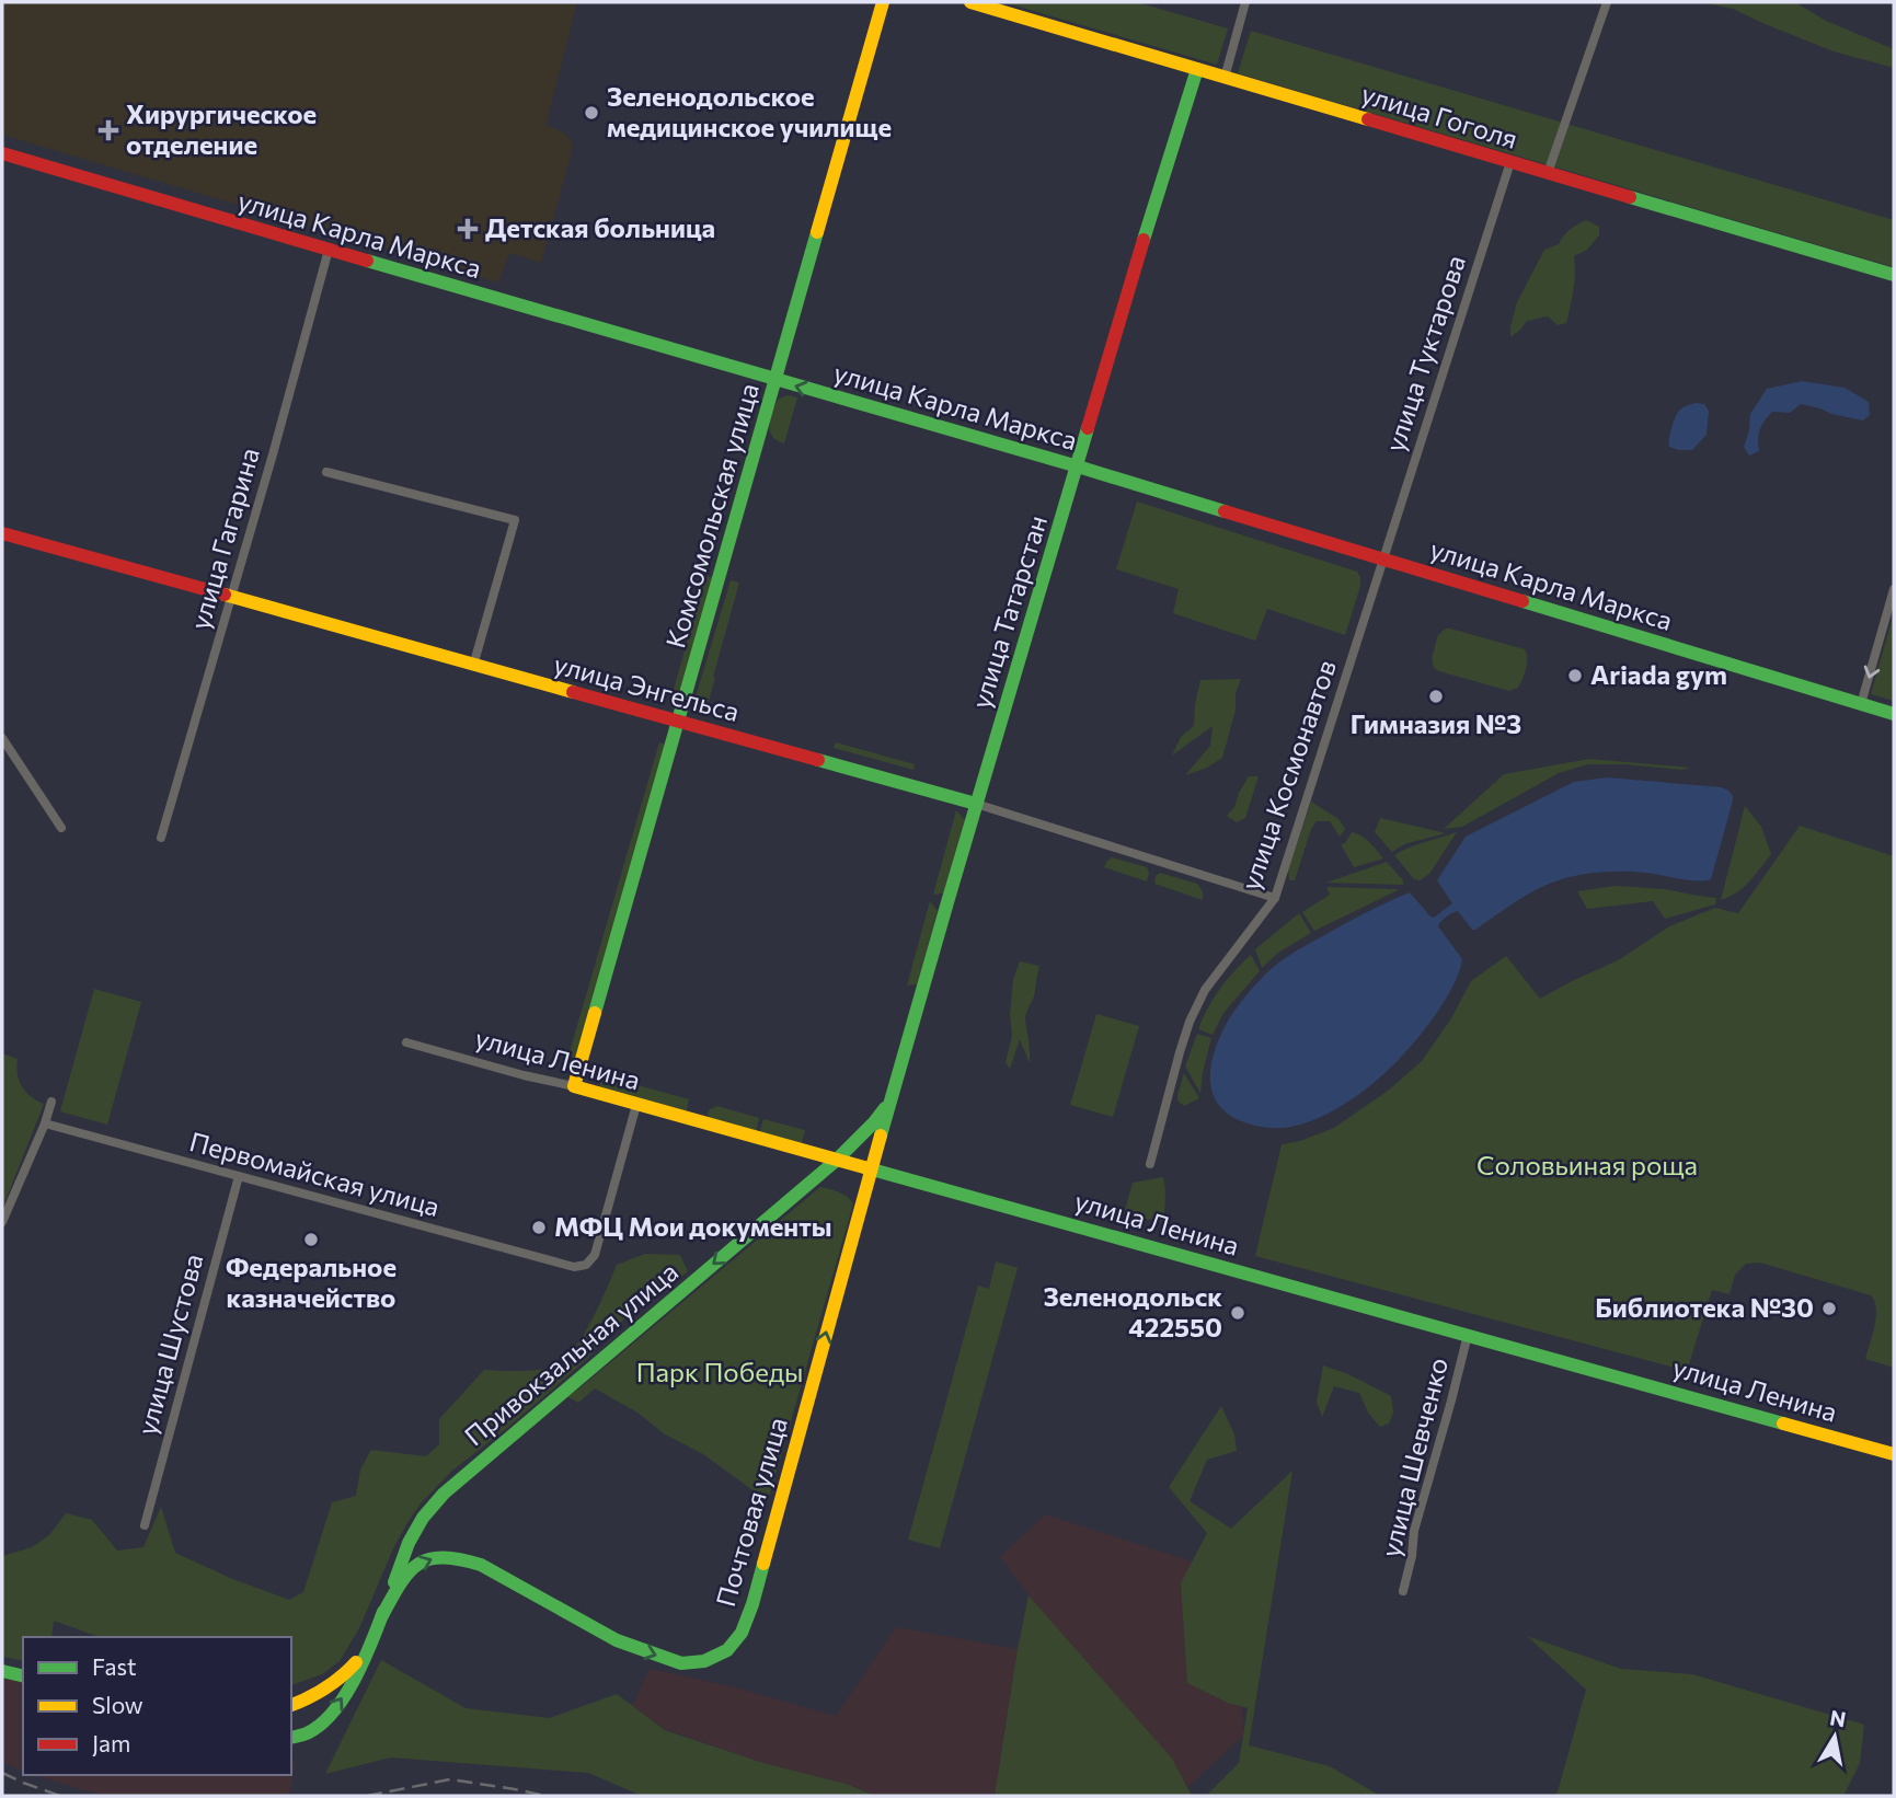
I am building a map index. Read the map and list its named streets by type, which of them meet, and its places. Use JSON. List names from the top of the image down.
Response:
{
  "streets": {
    "street": [
      "улица Гоголя",
      "улица Карла Маркса",
      "улица Туктарова",
      "Комсомольская улица",
      "улица Гагарина",
      "улица Татарстан",
      "улица Энгельса",
      "улица Космонавтов",
      "улица Ленина",
      "Первомайская улица",
      "улица Шустова",
      "Привокзальная улица",
      "улица Шевченко",
      "Почтовая улица"
    ]
  },
  "crossings": [
    ["улица Гоголя", "улица Туктарова"],
    ["улица Гоголя", "улица Татарстан"],
    ["улица Карла Маркса", "улица Туктарова"],
    ["улица Карла Маркса", "Комсомольская улица"],
    ["улица Карла Маркса", "улица Гагарина"],
    ["улица Карла Маркса", "улица Татарстан"],
    ["улица Карла Маркса", "улица Космонавтов"],
    ["улица Туктарова", "улица Космонавтов"],
    ["Комсомольская улица", "улица Энгельса"],
    ["Комсомольская улица", "улица Ленина"],
    ["улица Гагарина", "улица Энгельса"],
    ["улица Татарстан", "улица Энгельса"],
    ["улица Татарстан", "улица Ленина"],
    ["улица Татарстан", "Привокзальная улица"],
    ["улица Татарстан", "Почтовая улица"],
    ["улица Энгельса", "улица Космонавтов"],
    ["улица Ленина", "Первомайская улица"],
    ["улица Ленина", "Привокзальная улица"],
    ["улица Ленина", "улица Шевченко"],
    ["улица Ленина", "Почтовая улица"],
    ["Первомайская улица", "улица Шустова"],
    ["Привокзальная улица", "Почтовая улица"]
  ],
  "one_way": ["Привокзальная улица"],
  "parks": ["Соловьиная роща", "Парк Победы"],
  "places": {
    "other": [
      "Зеленодольское медицинское училище",
      "Ariada gym",
      "Гимназия №3",
      "МФЦ Мои документы",
      "Федеральное казначейство",
      "Библиотека №30",
      "Зеленодольск 422550"
    ],
    "health": ["Хирургическое отделение", "Детская больница"]
  },
  "legend": ["Fast", "Slow", "Jam"],
  "north": "top"
}
